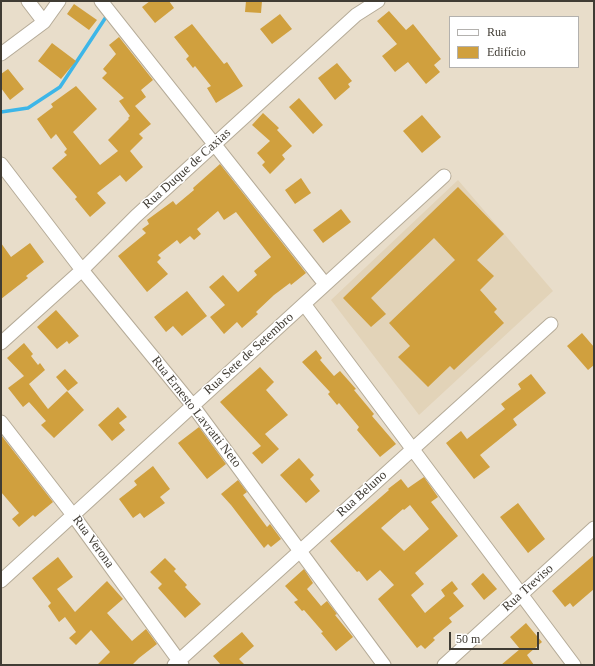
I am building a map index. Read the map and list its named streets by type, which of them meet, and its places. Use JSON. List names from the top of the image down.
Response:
{
  "streets": {
    "street": [
      "Rua Duque de Caxias",
      "Rua Sete de Setembro",
      "Rua Ernesto Lavratti Neto",
      "Rua Beluno",
      "Rua Verona",
      "Rua Treviso"
    ]
  },
  "crossings": [
    ["Rua Duque de Caxias", "Rua Ernesto Lavratti Neto"],
    ["Rua Sete de Setembro", "Rua Ernesto Lavratti Neto"],
    ["Rua Sete de Setembro", "Rua Verona"],
    ["Rua Ernesto Lavratti Neto", "Rua Beluno"],
    ["Rua Beluno", "Rua Verona"]
  ],
  "legend": ["Rua", "Edifício"],
  "scale_bar": "50 m"
}
